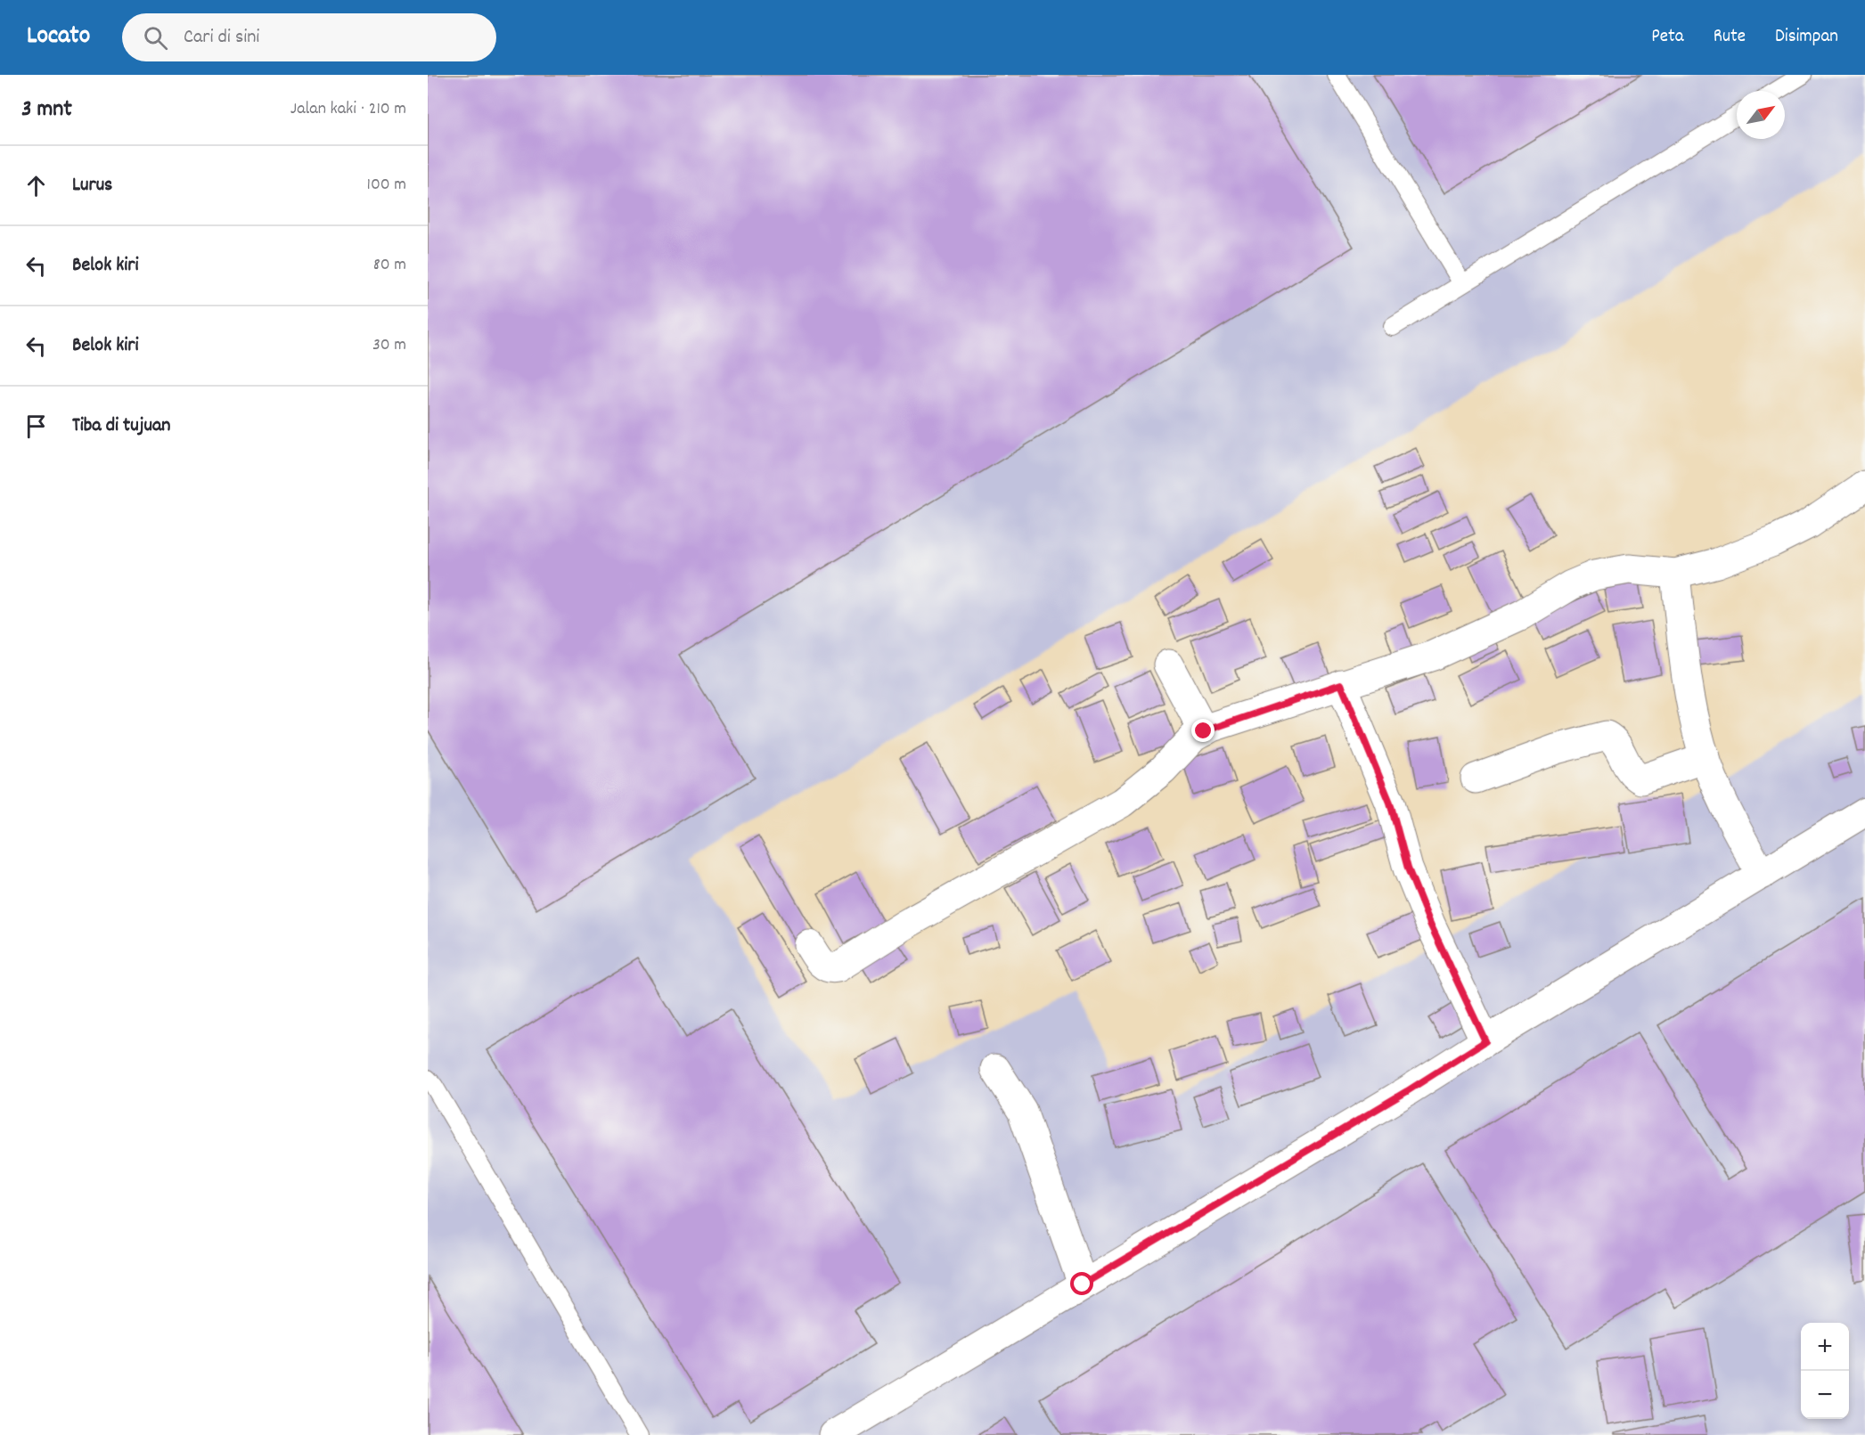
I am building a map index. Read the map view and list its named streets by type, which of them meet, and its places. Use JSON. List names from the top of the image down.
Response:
{
  "north": "top right",
  "page": {
    "header": "Locato",
    "search": "Cari di sini",
    "nav": ["Peta", "Rute", "Disimpan"],
    "heading": ["3 mnt", "Jalan kaki · 210 m"],
    "list": [
      ["Lurus", "100 m"],
      ["Belok kiri", "80 m"],
      ["Belok kiri", "30 m"],
      "Tiba di tujuan"
    ],
    "map_buttons": ["+", "−"]
  }
}
